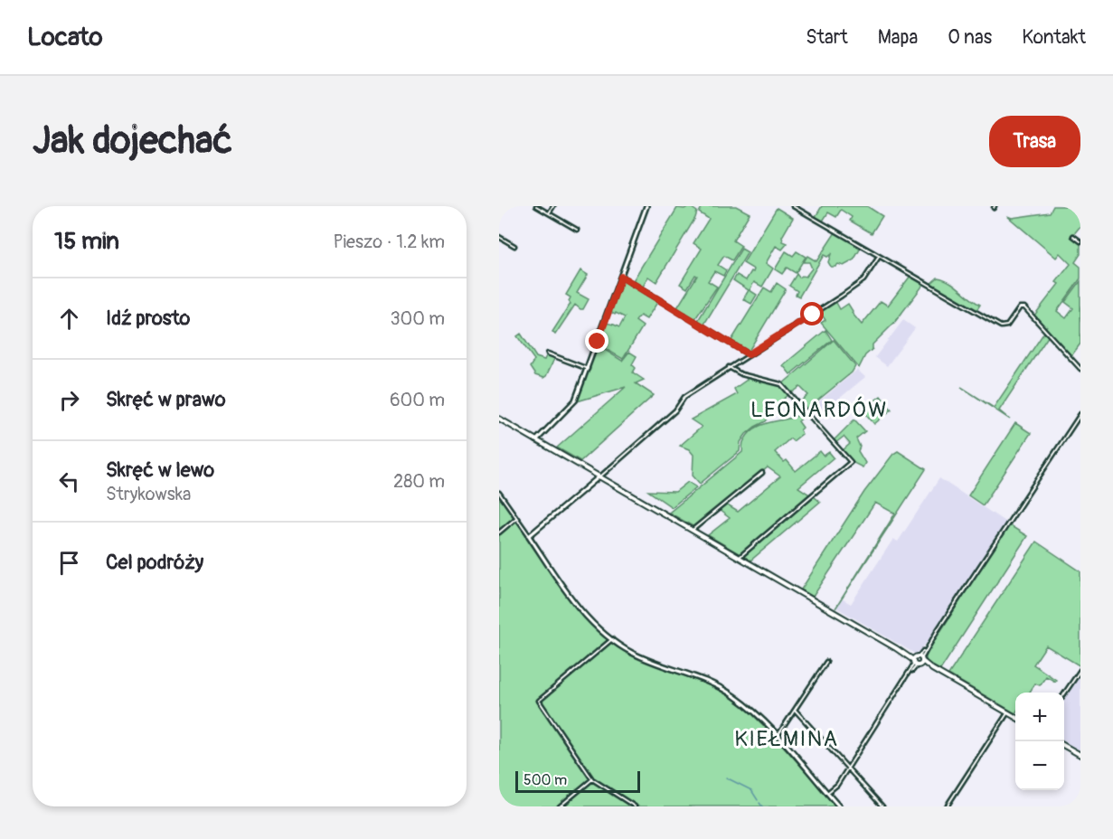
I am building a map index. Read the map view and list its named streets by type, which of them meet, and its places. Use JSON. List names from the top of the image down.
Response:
{
  "districts": ["LEONARDÓW", "KIEŁMINA"],
  "scale_bar": "500 m",
  "page": {
    "header": "Locato",
    "nav": [
      "Start",
      "Mapa",
      "O nas",
      "Kontakt"
    ],
    "buttons": "Trasa",
    "title": "Jak dojechać",
    "heading": ["15 min", "Pieszo · 1.2 km"],
    "list": [
      ["Idź prosto", "300 m"],
      ["Skręć w prawo", "600 m"],
      ["Skręć w lewo", "Strykowska", "280 m"],
      "Cel podróży"
    ],
    "map_buttons": ["+", "−"],
    "scale": "500 m"
  }
}
